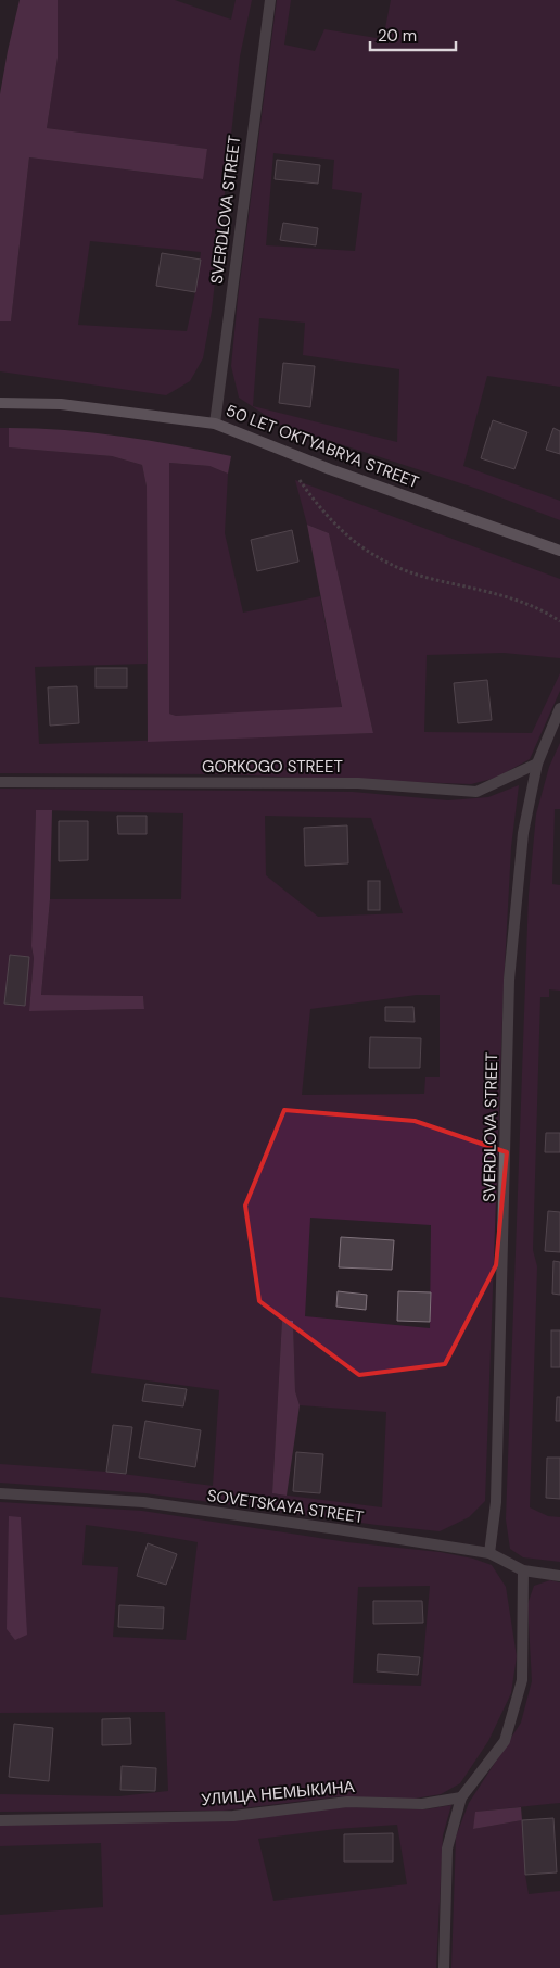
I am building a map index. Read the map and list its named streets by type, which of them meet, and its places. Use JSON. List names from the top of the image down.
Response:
{
  "streets": {
    "main road": ["50 LET OKTYABRYA STREET"],
    "street": [
      "SVERDLOVA STREET",
      "GORKOGO STREET",
      "SOVETSKAYA STREET",
      "УЛИЦА НЕМЫКИНА"
    ]
  },
  "crossings": [
    ["SVERDLOVA STREET", "50 LET OKTYABRYA STREET"],
    ["SVERDLOVA STREET", "GORKOGO STREET"],
    ["SVERDLOVA STREET", "SOVETSKAYA STREET"]
  ],
  "scale_bar": "20 m"
}
